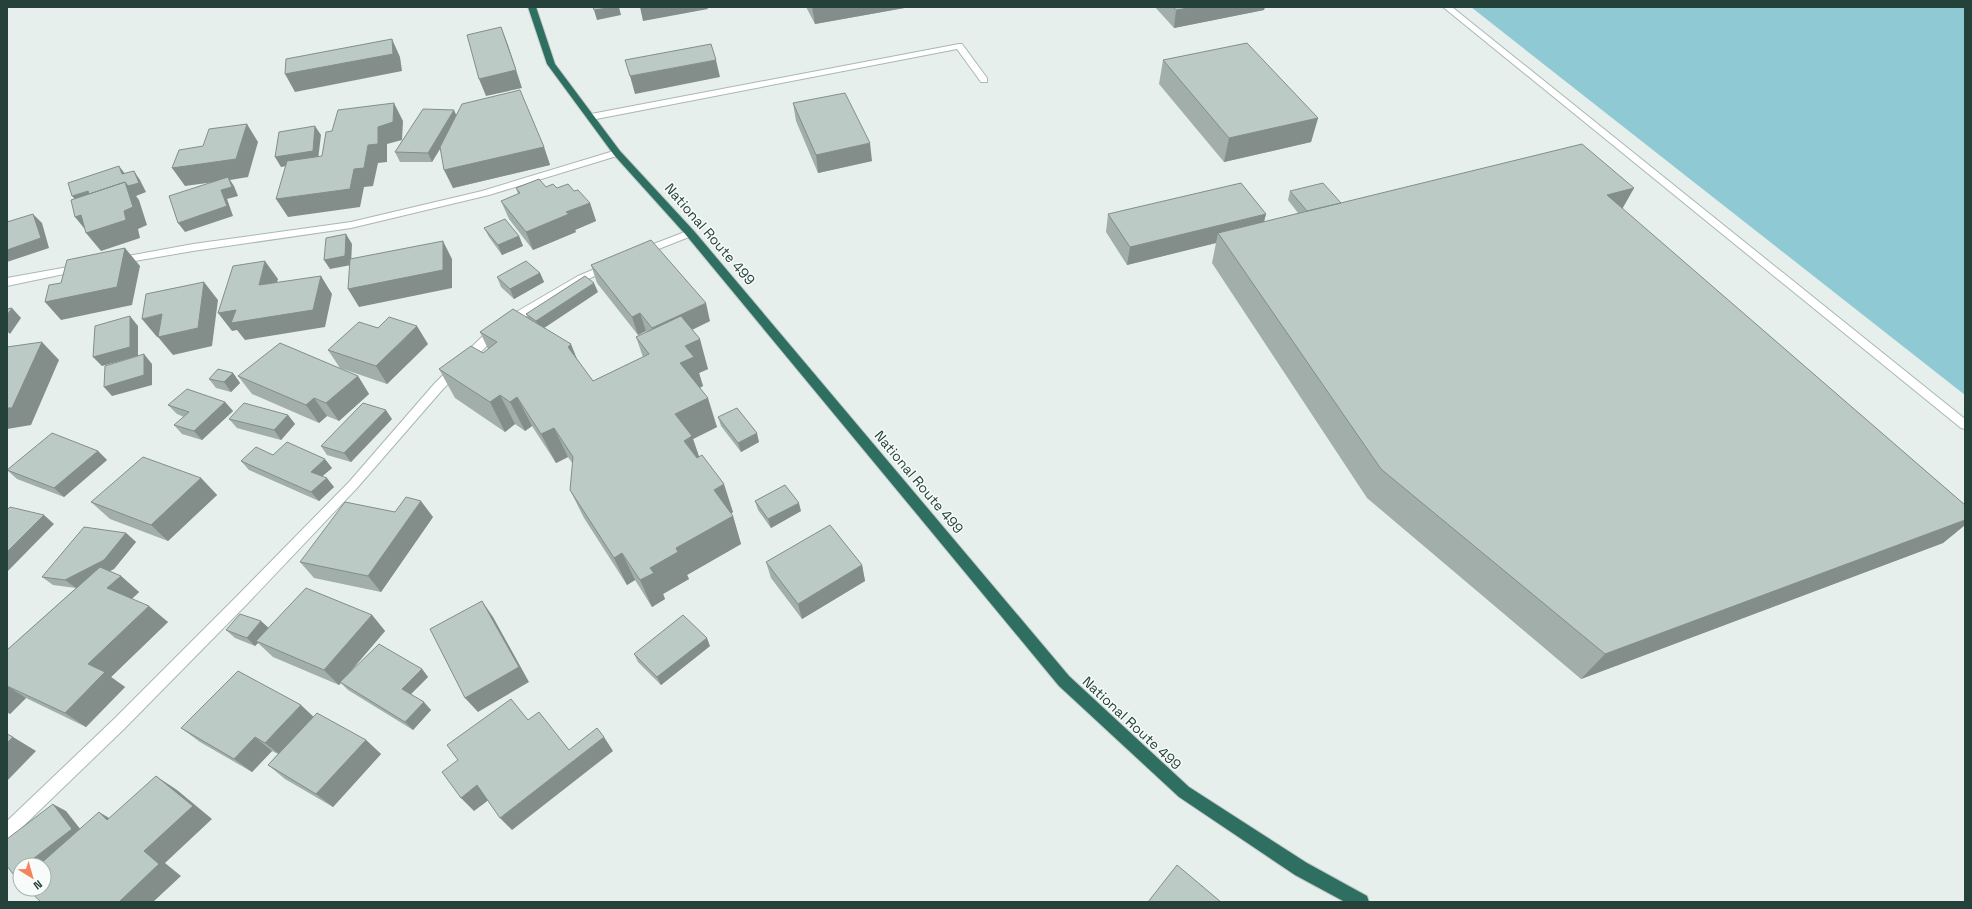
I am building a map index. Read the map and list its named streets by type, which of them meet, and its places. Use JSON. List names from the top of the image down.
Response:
{
  "streets": {
    "highway": ["National Route 499"]
  },
  "north": "bottom right"
}
